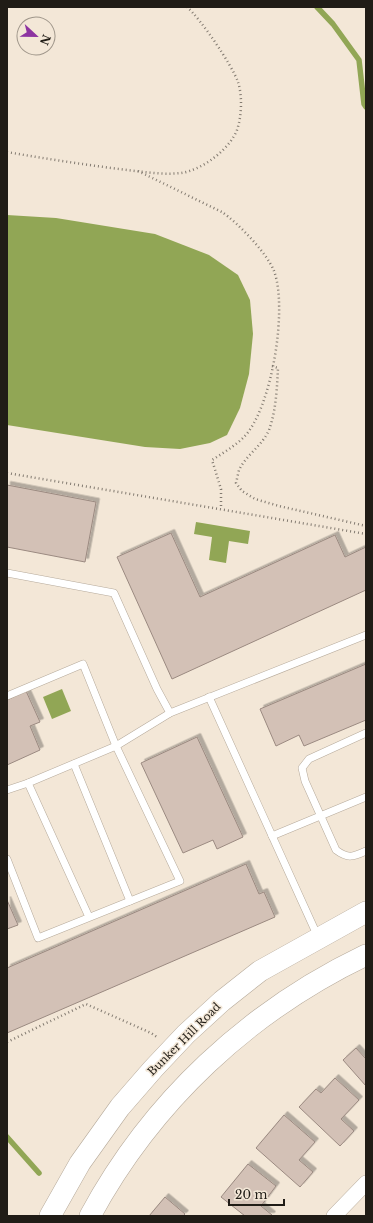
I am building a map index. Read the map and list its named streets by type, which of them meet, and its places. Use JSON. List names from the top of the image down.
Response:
{
  "streets": {
    "main road": ["Bunker Hill Road"]
  },
  "scale_bar": "20 m",
  "north": "right"
}
